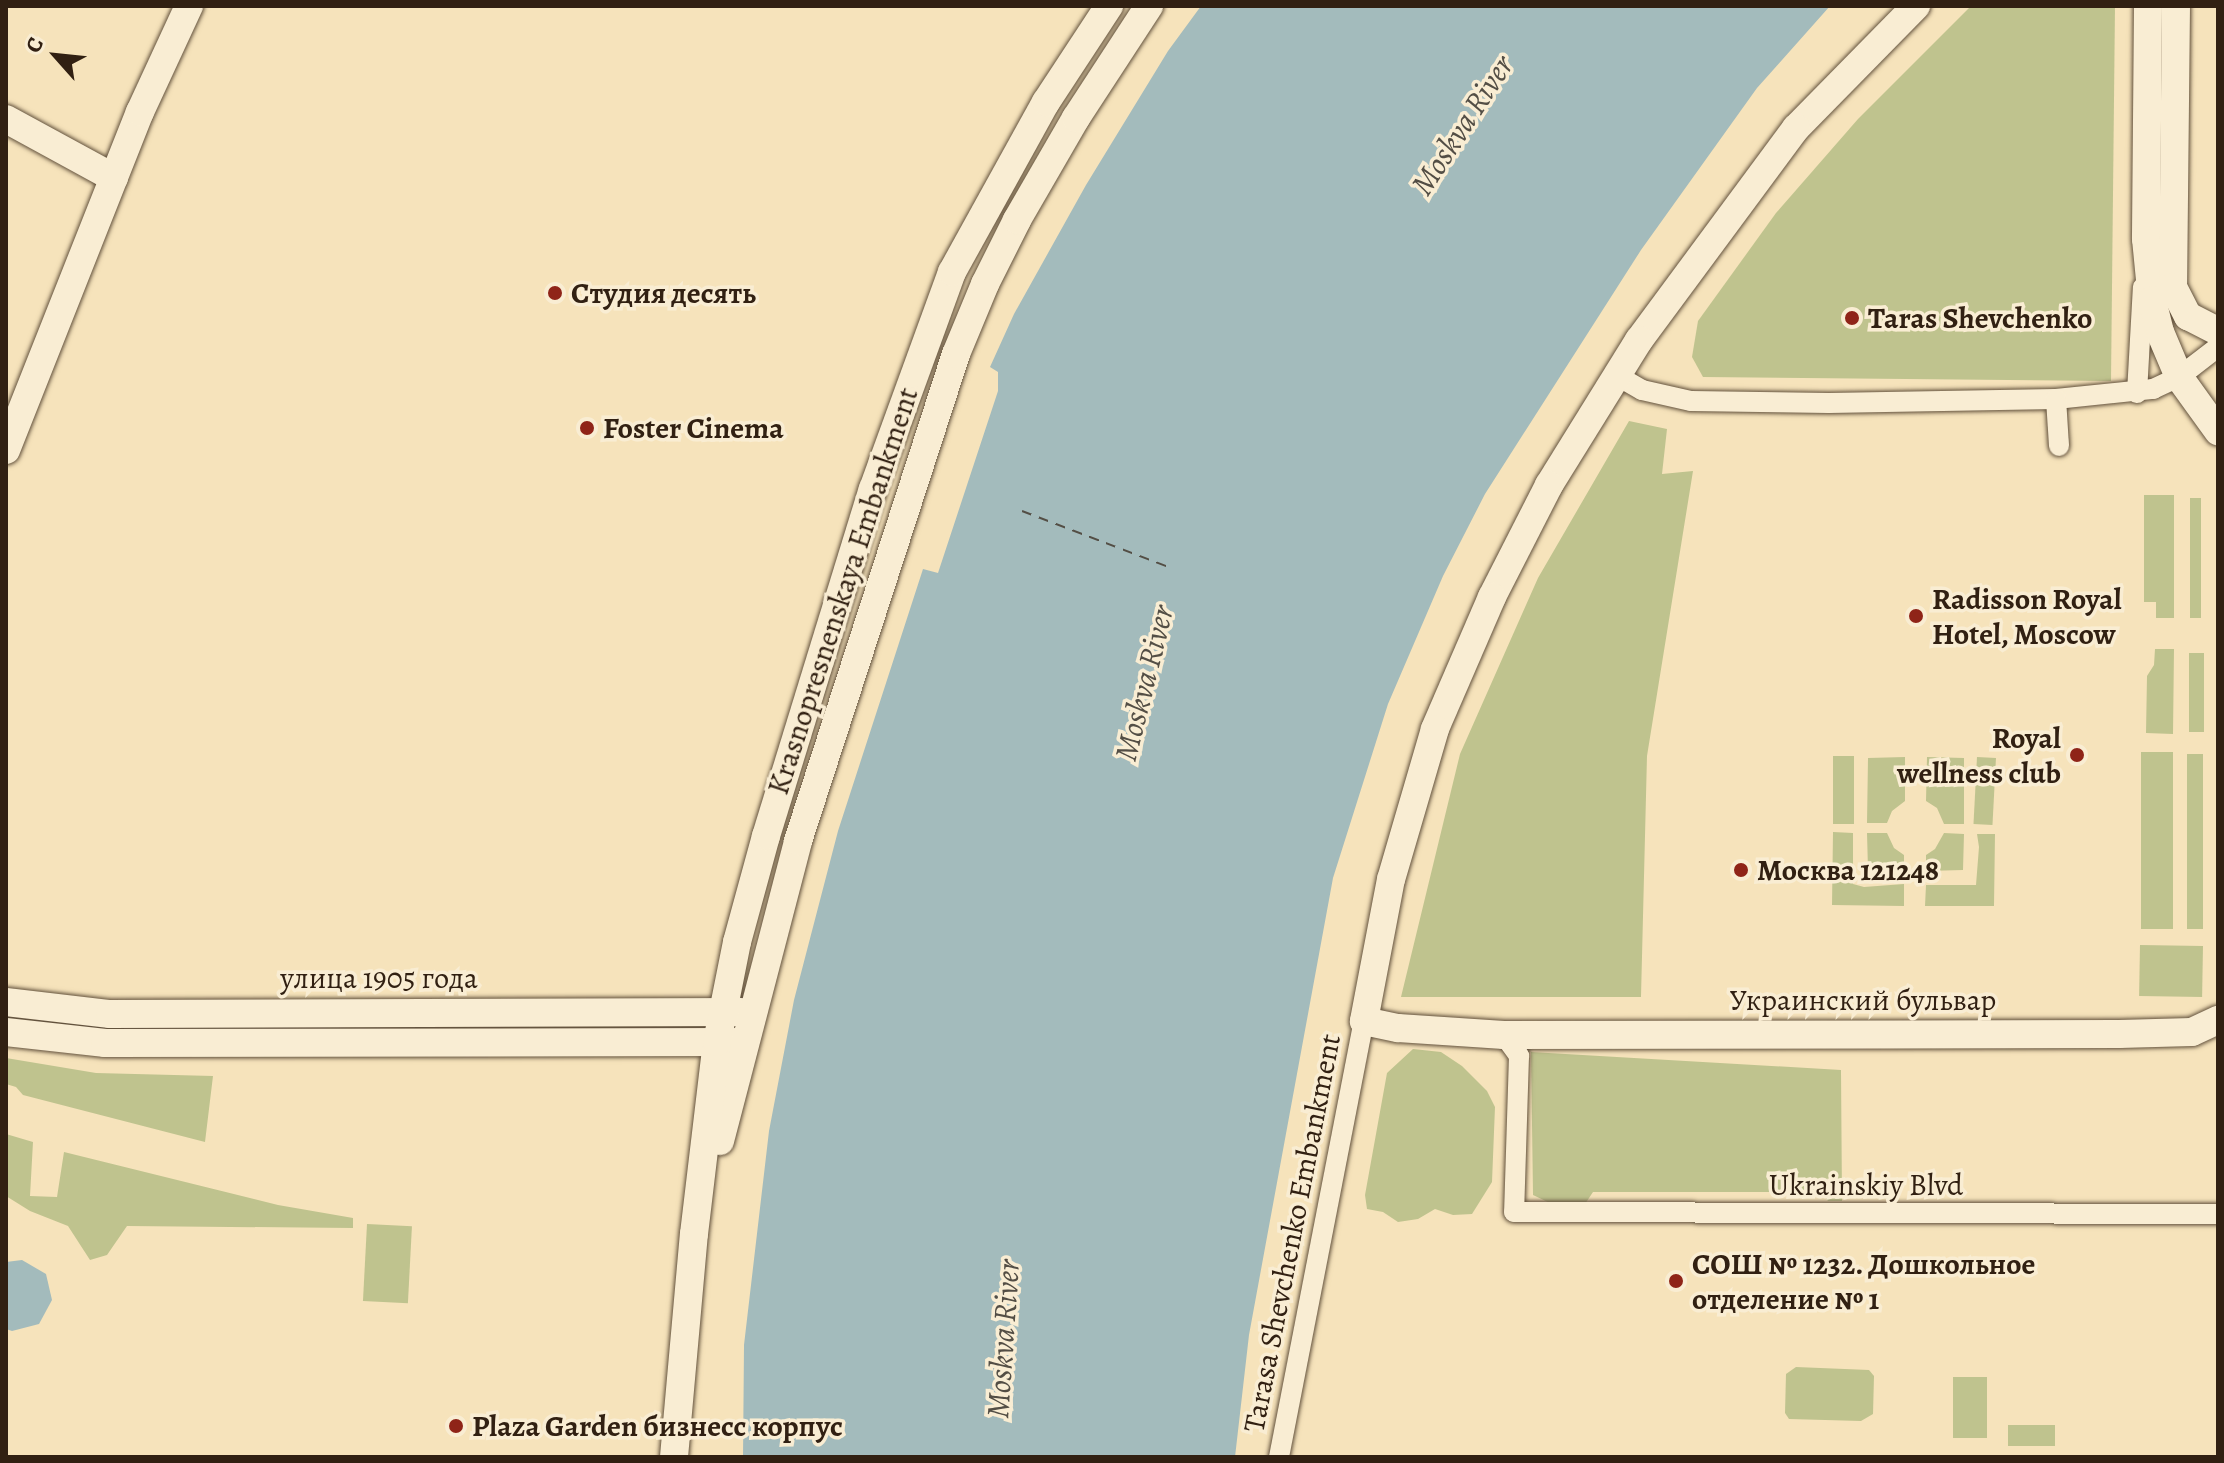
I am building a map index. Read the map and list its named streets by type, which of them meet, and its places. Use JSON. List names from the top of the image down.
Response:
{
  "streets": {
    "main road": ["Krasnopresnenskaya Embankment", "улица 1905 года", "Украинский бульвар"],
    "street": ["Ukrainskiy Blvd", "Tarasa Shevchenko Embankment"]
  },
  "crossings": [
    ["Krasnopresnenskaya Embankment", "улица 1905 года"],
    ["Украинский бульвар", "Ukrainskiy Blvd"],
    ["Украинский бульвар", "Tarasa Shevchenko Embankment"]
  ],
  "water": ["Moskva River"],
  "places": [
    "Студия десять",
    "Taras Shevchenko",
    "Foster Cinema",
    "Radisson Royal Hotel, Moscow",
    "Royal wellness club",
    "Москва 121248",
    "СОШ № 1232. Дошкольное отделение № 1",
    "Plaza Garden бизнесс корпус"
  ],
  "north": "top left"
}
